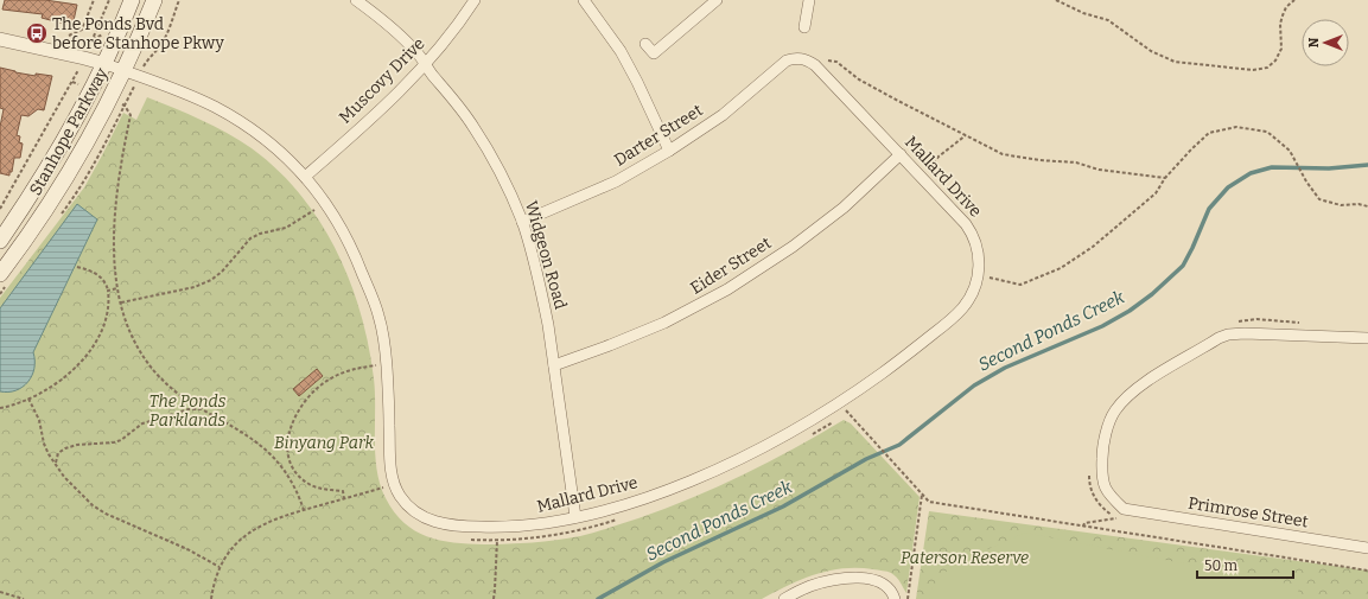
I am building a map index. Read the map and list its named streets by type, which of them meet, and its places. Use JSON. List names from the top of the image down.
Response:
{
  "streets": {
    "main road": ["Stanhope Parkway"],
    "street": [
      "Muscovy Drive",
      "Darter Street",
      "Mallard Drive",
      "Widgeon Road",
      "Eider Street",
      "Primrose Street"
    ]
  },
  "crossings": [
    ["Muscovy Drive", "Mallard Drive"],
    ["Muscovy Drive", "Widgeon Road"],
    ["Stanhope Parkway", "Mallard Drive"],
    ["Darter Street", "Mallard Drive"],
    ["Darter Street", "Widgeon Road"],
    ["Mallard Drive", "Widgeon Road"],
    ["Mallard Drive", "Eider Street"],
    ["Widgeon Road", "Eider Street"]
  ],
  "water": ["Second Ponds Creek"],
  "parks": ["The Ponds Parklands", "Binyang Park", "Paterson Reserve"],
  "places": {
    "bus stop": ["The Ponds Bvd before Stanhope Pkwy"]
  },
  "scale_bar": "50 m",
  "north": "left"
}
